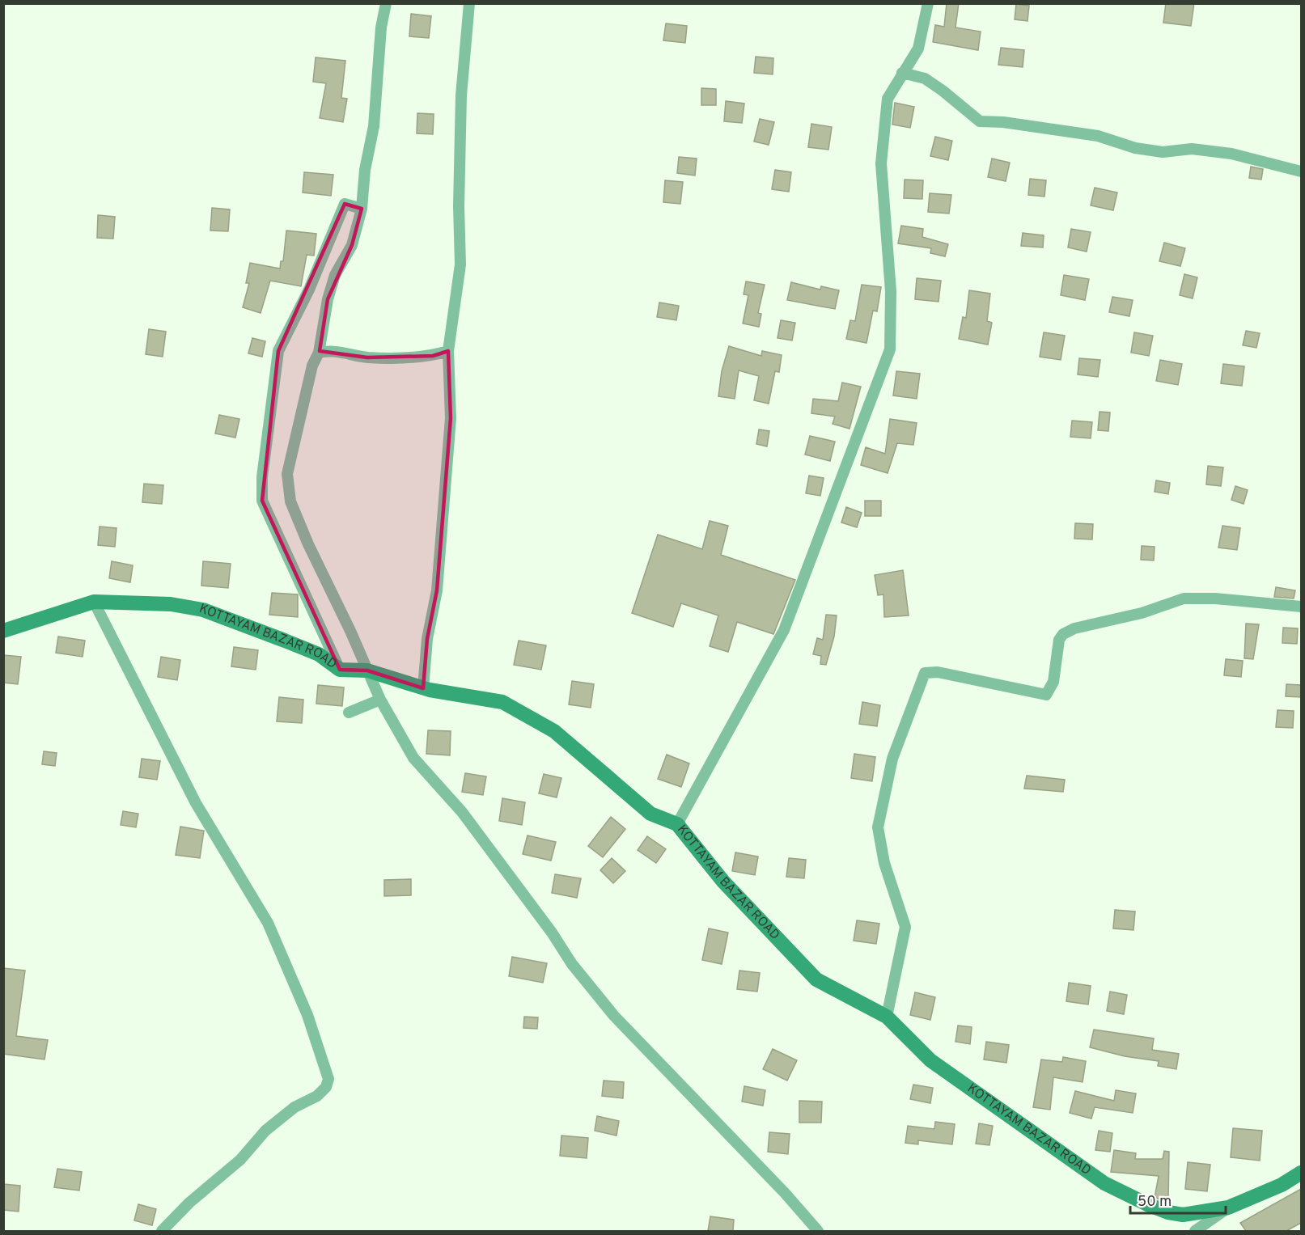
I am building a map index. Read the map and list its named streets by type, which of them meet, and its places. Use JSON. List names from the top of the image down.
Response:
{
  "streets": {
    "main road": ["KOTTAYAM BAZAR ROAD"]
  },
  "scale_bar": "50 m"
}
